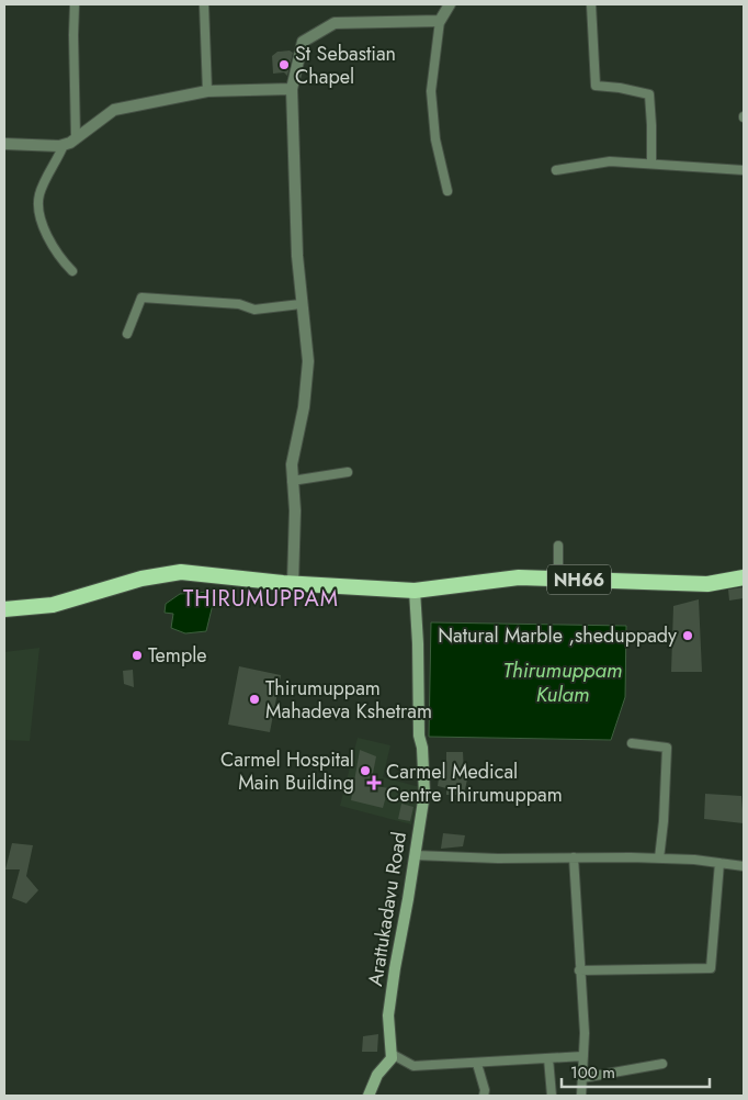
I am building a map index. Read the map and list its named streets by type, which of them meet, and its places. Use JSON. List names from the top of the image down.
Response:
{
  "streets": {
    "highway": ["NH66"],
    "main road": ["Arattukadavu Road"]
  },
  "crossings": [
    ["NH66", "Arattukadavu Road"]
  ],
  "districts": ["THIRUMUPPAM"],
  "water": ["Thirumuppam Kulam"],
  "places": {
    "other": [
      "St Sebastian Chapel",
      "Natural Marble ,sheduppady",
      "Temple",
      "Thirumuppam Mahadeva Kshetram",
      "Carmel Hospital Main Building"
    ],
    "health": ["Carmel Medical Centre Thirumuppam"]
  },
  "scale_bar": "100 m"
}
